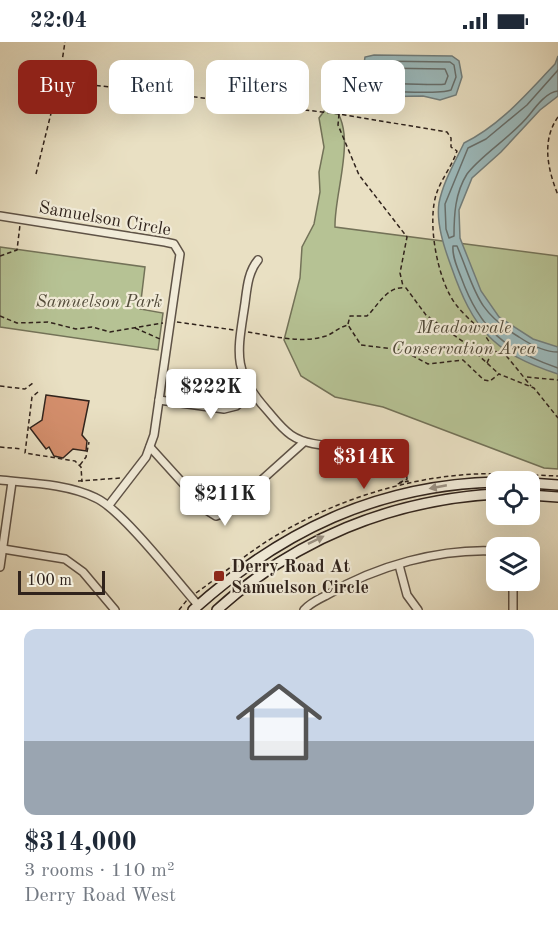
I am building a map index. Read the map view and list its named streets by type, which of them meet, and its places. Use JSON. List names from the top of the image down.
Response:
{
  "streets": {
    "street": ["Samuelson Circle"]
  },
  "parks": ["Samuelson Park", "Meadowvale Conservation Area"],
  "places": {
    "transit": ["Derry Road At Samuelson Circle"]
  },
  "scale_bar": "100 m",
  "page": {
    "status": "22:04",
    "chip": [
      "Buy",
      "Rent",
      "Filters",
      "New"
    ],
    "price": ["$222K", "$314K", "$211K"],
    "scale": "100 m",
    "list": [
      {
        "name": "$314,000",
        "note": "3 rooms · 110 m² · Derry Road West"
      }
    ]
  }
}
